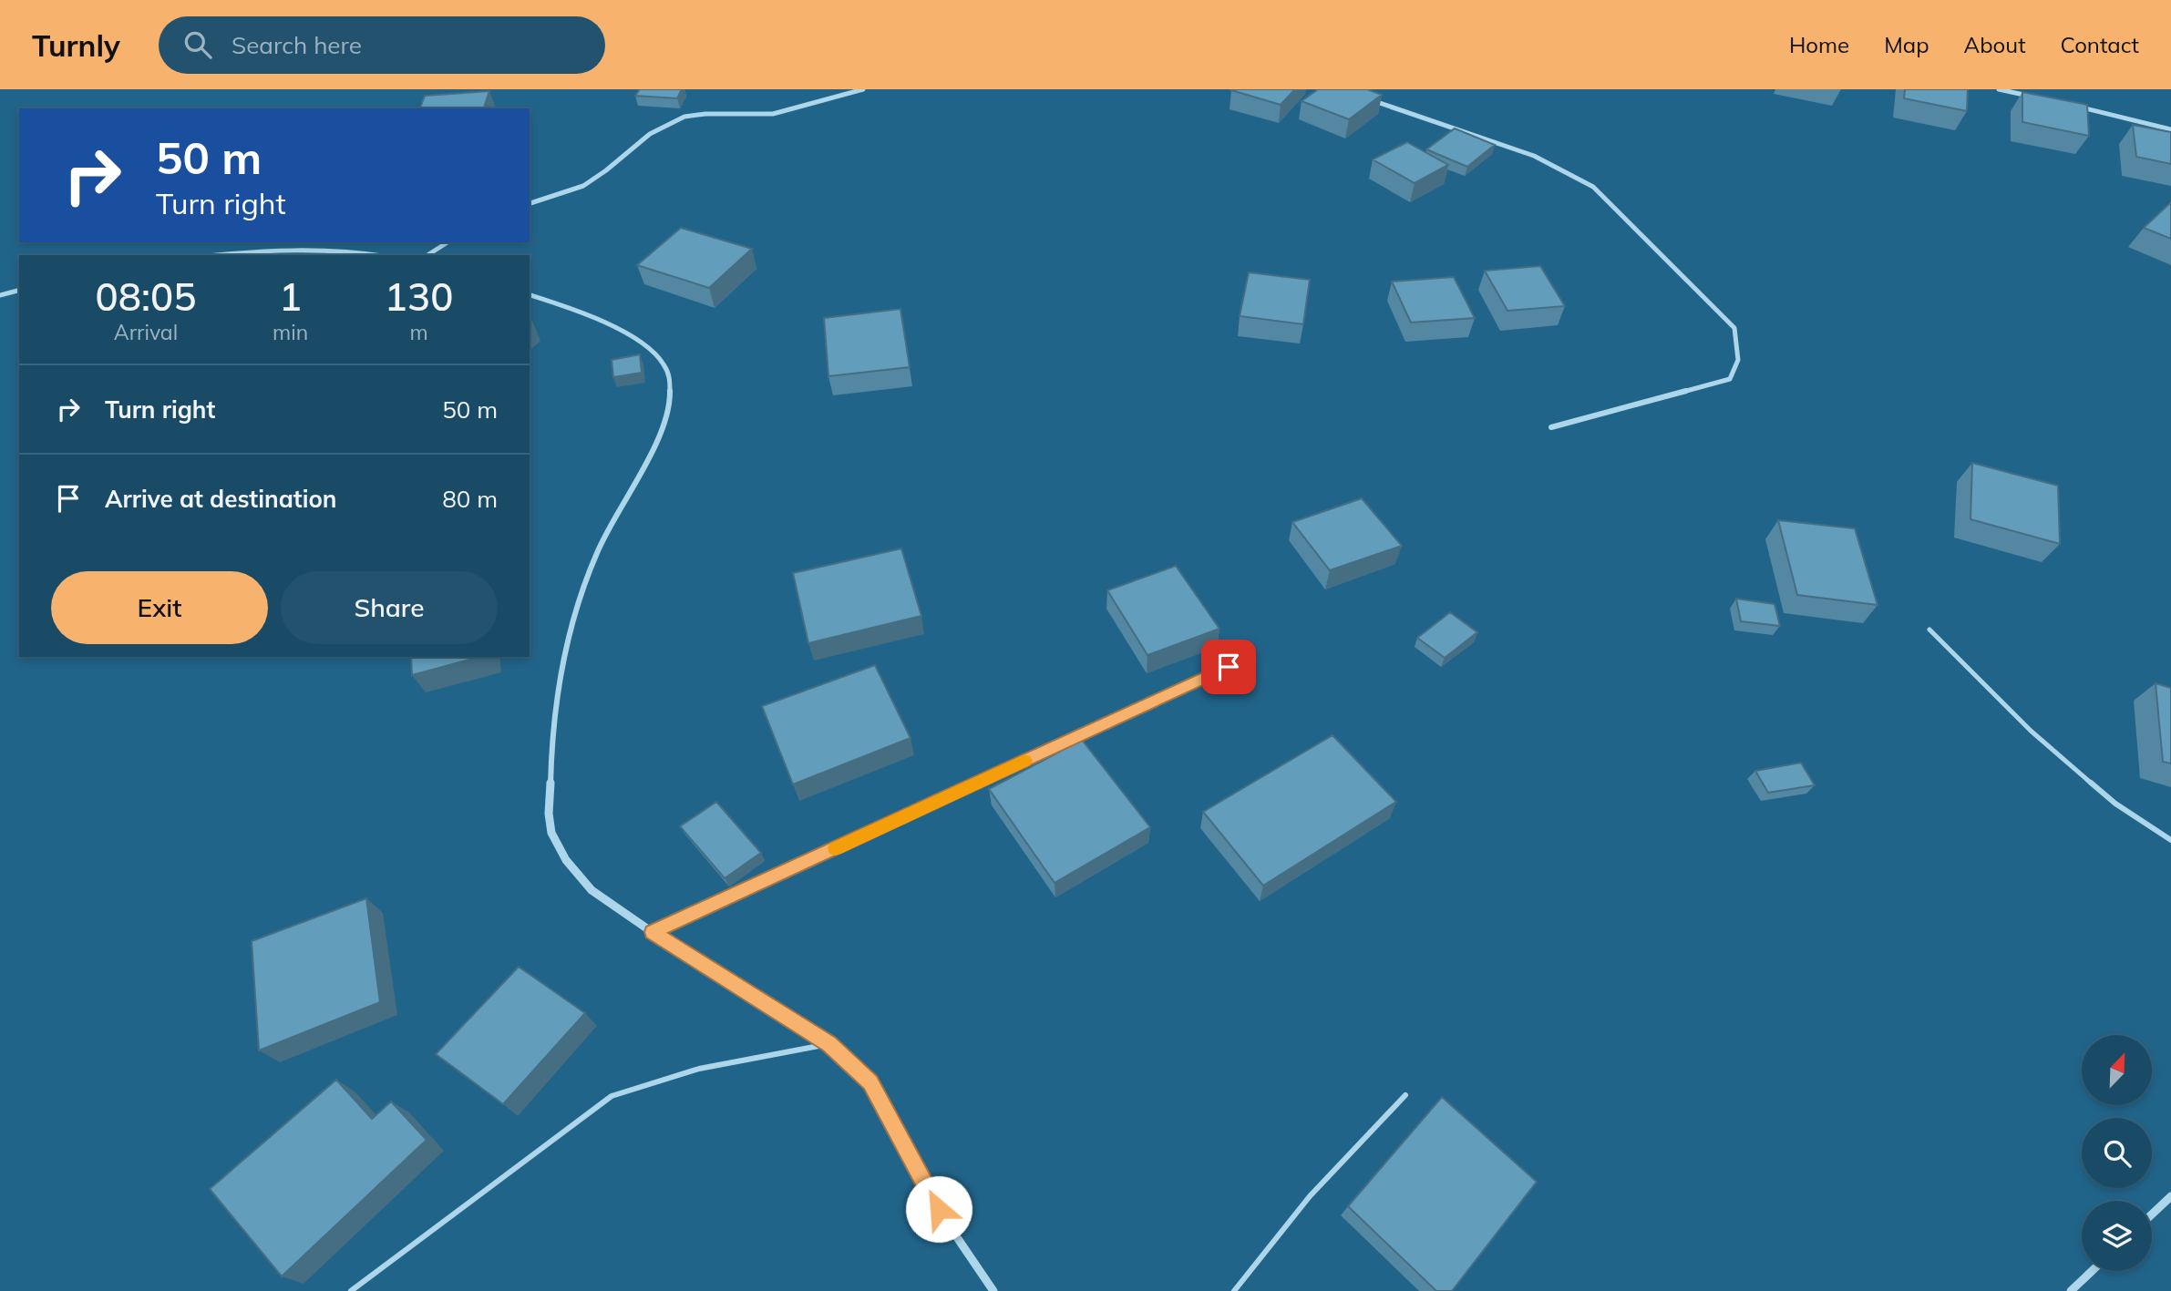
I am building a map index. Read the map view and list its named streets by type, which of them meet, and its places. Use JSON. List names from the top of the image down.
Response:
{
  "north": "top right",
  "page": {
    "header": "Turnly",
    "search": "Search here",
    "nav": [
      "Home",
      "Map",
      "About",
      "Contact"
    ],
    "turn": ["50 m", "Turn right"],
    "eta": [
      "08:05",
      "Arrival",
      "1",
      "min",
      "130",
      "m"
    ],
    "list": [
      {
        "name": "Turn right",
        "value": "50 m"
      },
      {
        "name": "Arrive at destination",
        "value": "80 m"
      }
    ],
    "buttons": ["Exit", "Share"]
  }
}
